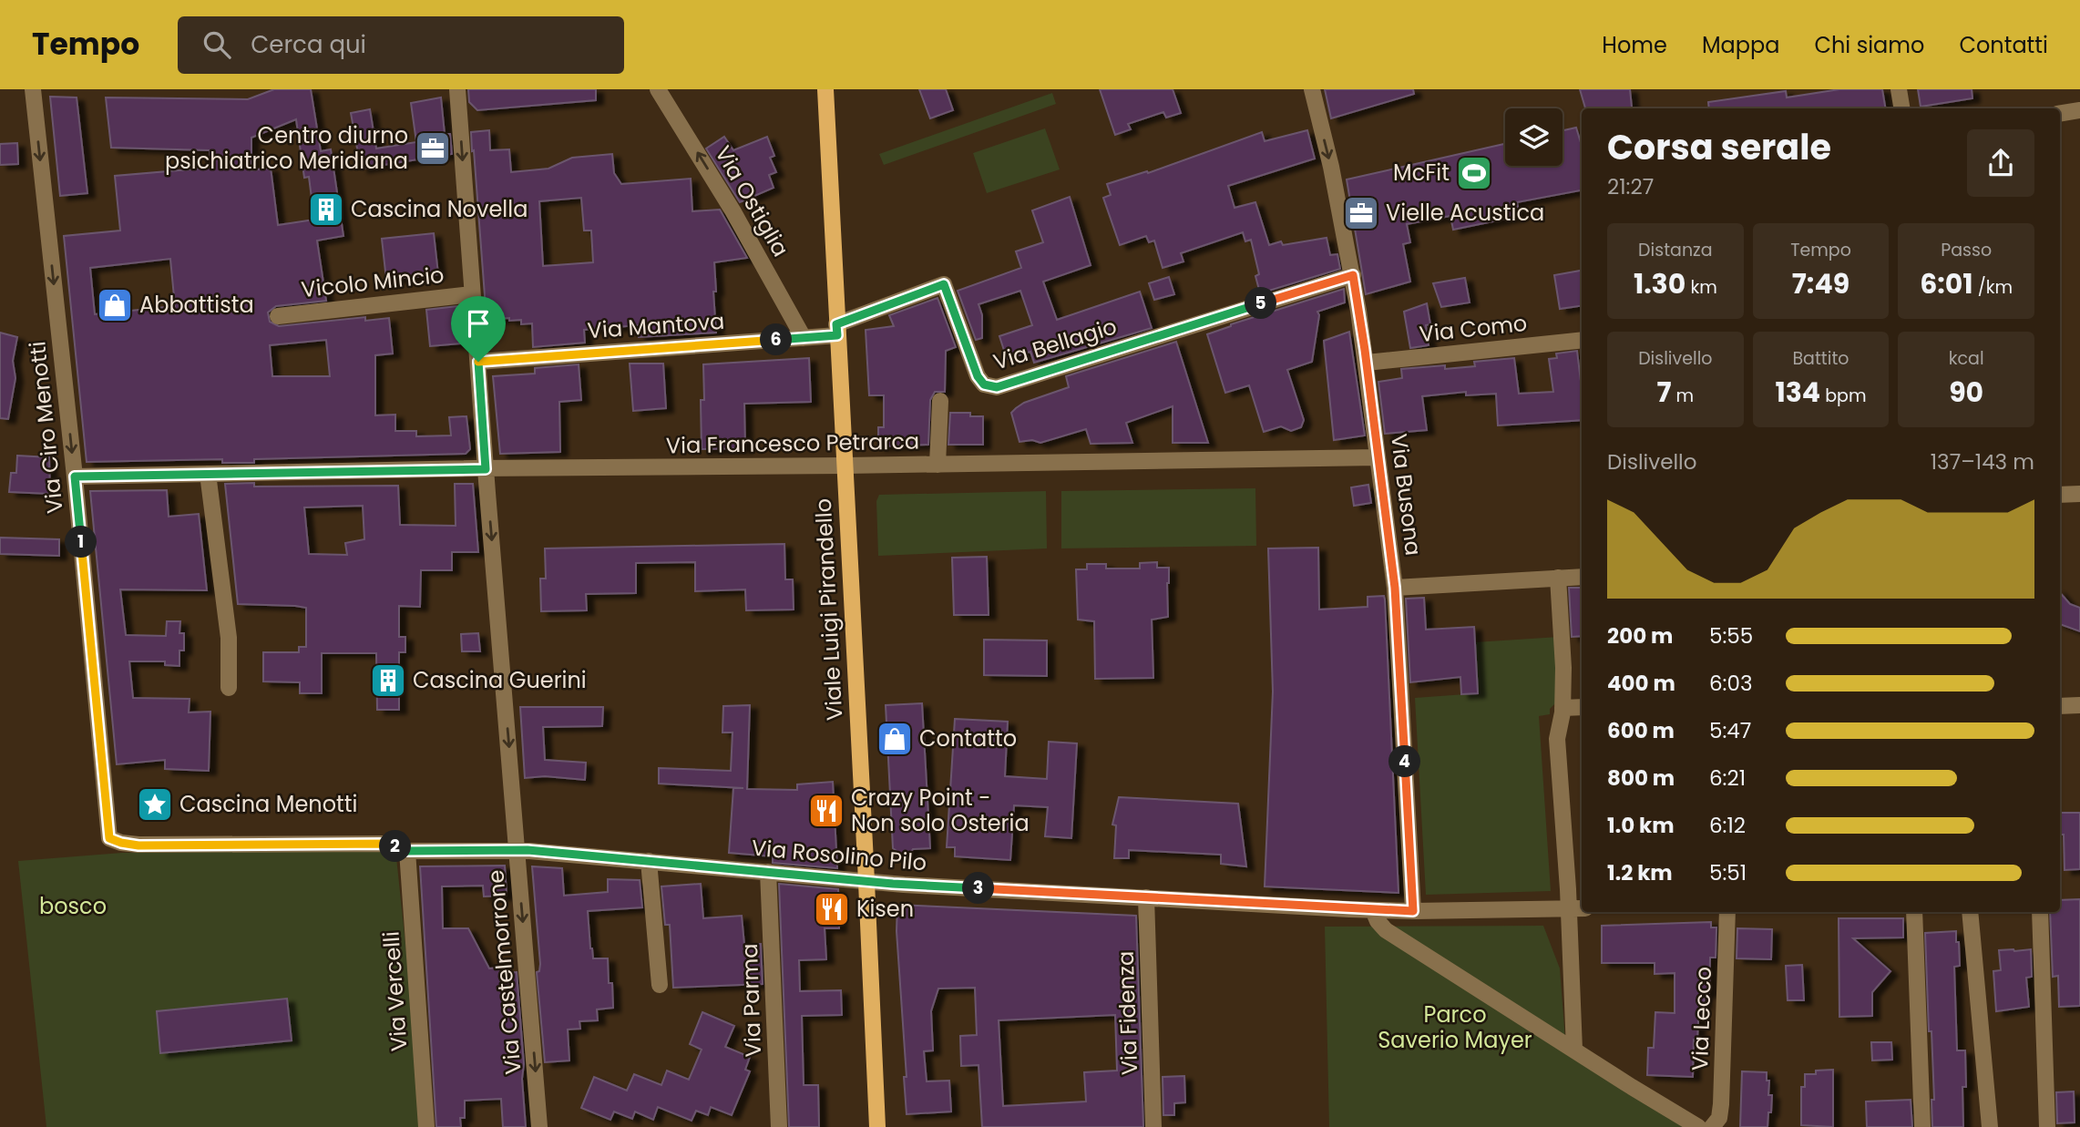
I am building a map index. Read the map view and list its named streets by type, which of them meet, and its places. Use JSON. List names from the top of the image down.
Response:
{
  "streets": {
    "main road": ["Viale Luigi Pirandello"],
    "street": [
      "Via Ostiglia",
      "Vicolo Mincio",
      "Via Mantova",
      "Via Como",
      "Via Bellagio",
      "Via Ciro Menotti",
      "Via Francesco Petrarca",
      "Via Busona",
      "Via Rosolino Pilo",
      "Via Castelmorrone",
      "Via Vercelli",
      "Via Parma",
      "Via Fidenza",
      "Via Lecco"
    ]
  },
  "crossings": [
    ["Via Ostiglia", "Via Mantova"],
    ["Vicolo Mincio", "Via Castelmorrone"],
    ["Via Mantova", "Via Bellagio"],
    ["Via Mantova", "Viale Luigi Pirandello"],
    ["Via Mantova", "Via Castelmorrone"],
    ["Via Como", "Via Busona"],
    ["Via Bellagio", "Via Busona"],
    ["Via Bellagio", "Viale Luigi Pirandello"],
    ["Via Ciro Menotti", "Via Francesco Petrarca"],
    ["Via Ciro Menotti", "Via Rosolino Pilo"],
    ["Via Francesco Petrarca", "Via Busona"],
    ["Via Francesco Petrarca", "Viale Luigi Pirandello"],
    ["Via Francesco Petrarca", "Via Castelmorrone"],
    ["Via Busona", "Via Rosolino Pilo"],
    ["Viale Luigi Pirandello", "Via Rosolino Pilo"],
    ["Via Rosolino Pilo", "Via Castelmorrone"],
    ["Via Rosolino Pilo", "Via Vercelli"],
    ["Via Rosolino Pilo", "Via Parma"],
    ["Via Rosolino Pilo", "Via Fidenza"]
  ],
  "one_way": ["Via Ostiglia", "Via Ciro Menotti", "Via Castelmorrone"],
  "parks": ["bosco", "Parco Saverio Mayer"],
  "places": {
    "office": ["Centro diurno psichiatrico Meridiana", "Vielle Acustica"],
    "sports": ["McFit"],
    "building": ["Cascina Novella", "Cascina Guerini"],
    "shop": ["Abbattista", "Contatto"],
    "place": ["Cascina Menotti"],
    "restaurant": ["Crazy Point - Non solo Osteria", "Kisen"]
  },
  "page": {
    "header": "Tempo",
    "search": "Cerca qui",
    "nav": [
      "Home",
      "Mappa",
      "Chi siamo",
      "Contatti"
    ],
    "heading": ["Corsa serale", "21:27"],
    "stats": [
      ["Distanza", "1.30 km"],
      ["Tempo", "7:49"],
      ["Passo", "6:01 /km"],
      ["Dislivello", "7 m"],
      ["Battito", "134 bpm"],
      ["kcal", "90"]
    ],
    "pins": [
      "5",
      "6",
      "1",
      "4",
      "2",
      "3"
    ],
    "chart": ["Dislivello", "137–143 m"],
    "list": [
      {
        "name": "200 m",
        "note": "5:55"
      },
      {
        "name": "400 m",
        "note": "6:03"
      },
      {
        "name": "600 m",
        "note": "5:47"
      },
      {
        "name": "800 m",
        "note": "6:21"
      },
      {
        "name": "1.0 km",
        "note": "6:12"
      },
      {
        "name": "1.2 km",
        "note": "5:51"
      }
    ]
  }
}
